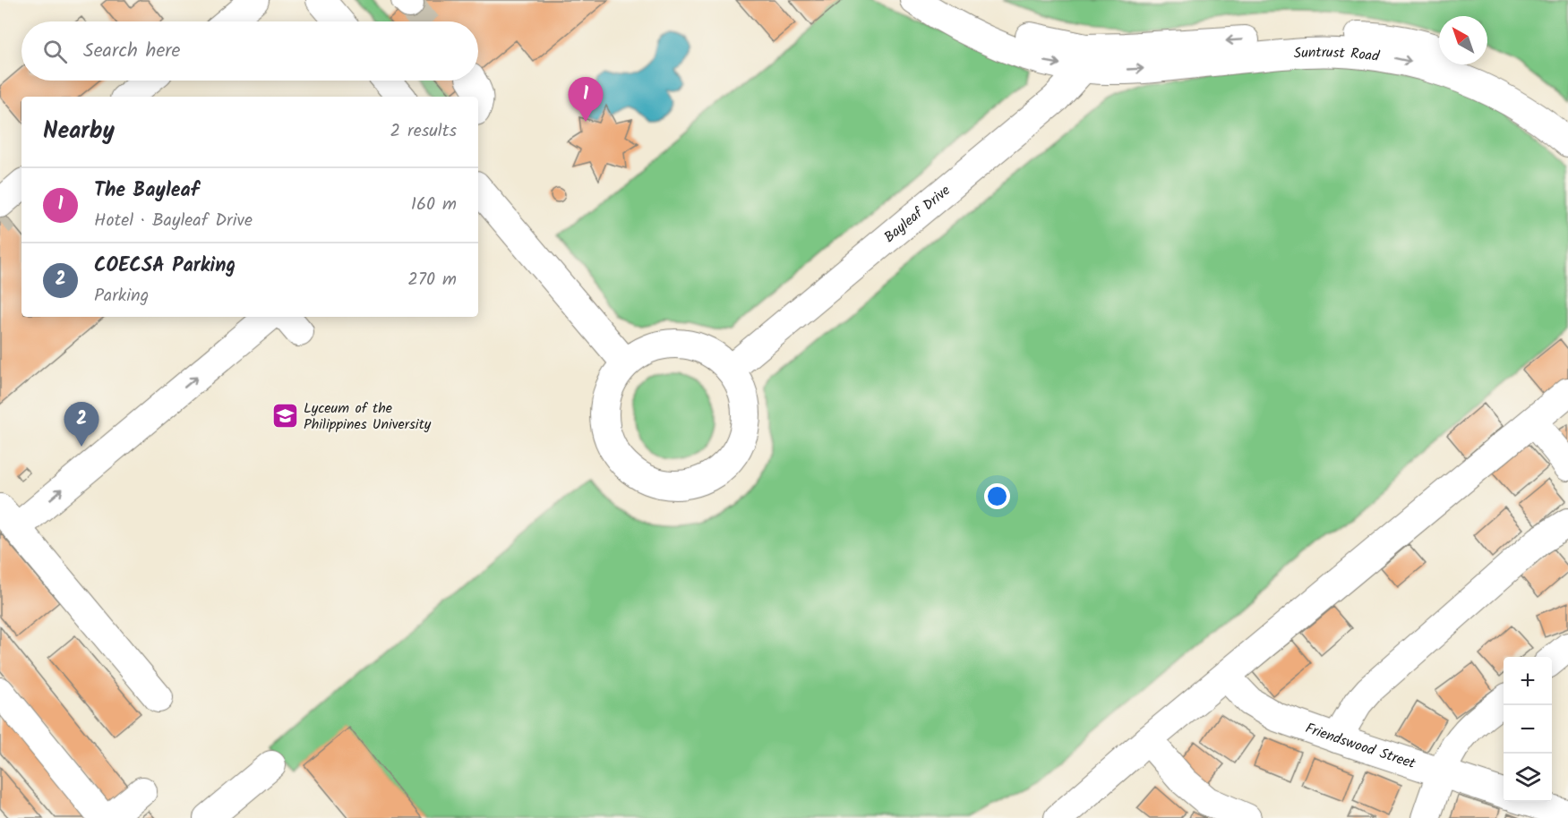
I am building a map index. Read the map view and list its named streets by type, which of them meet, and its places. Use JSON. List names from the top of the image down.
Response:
{
  "streets": {
    "street": ["Suntrust Road", "Bayleaf Drive", "Friendswood Street"]
  },
  "crossings": [
    ["Suntrust Road", "Bayleaf Drive"]
  ],
  "places": {
    "school or university": ["Lyceum of the Philippines University"]
  },
  "north": "top left",
  "page": {
    "search": "Search here",
    "pins": ["1", "2"],
    "heading": ["Nearby", "2 results"],
    "list": [
      {
        "mark": "1",
        "name": "The Bayleaf",
        "note": "Hotel · Bayleaf Drive",
        "value": "160 m"
      },
      {
        "mark": "2",
        "name": "COECSA Parking",
        "note": "Parking",
        "value": "270 m"
      }
    ],
    "map_buttons": ["+", "−"]
  }
}
